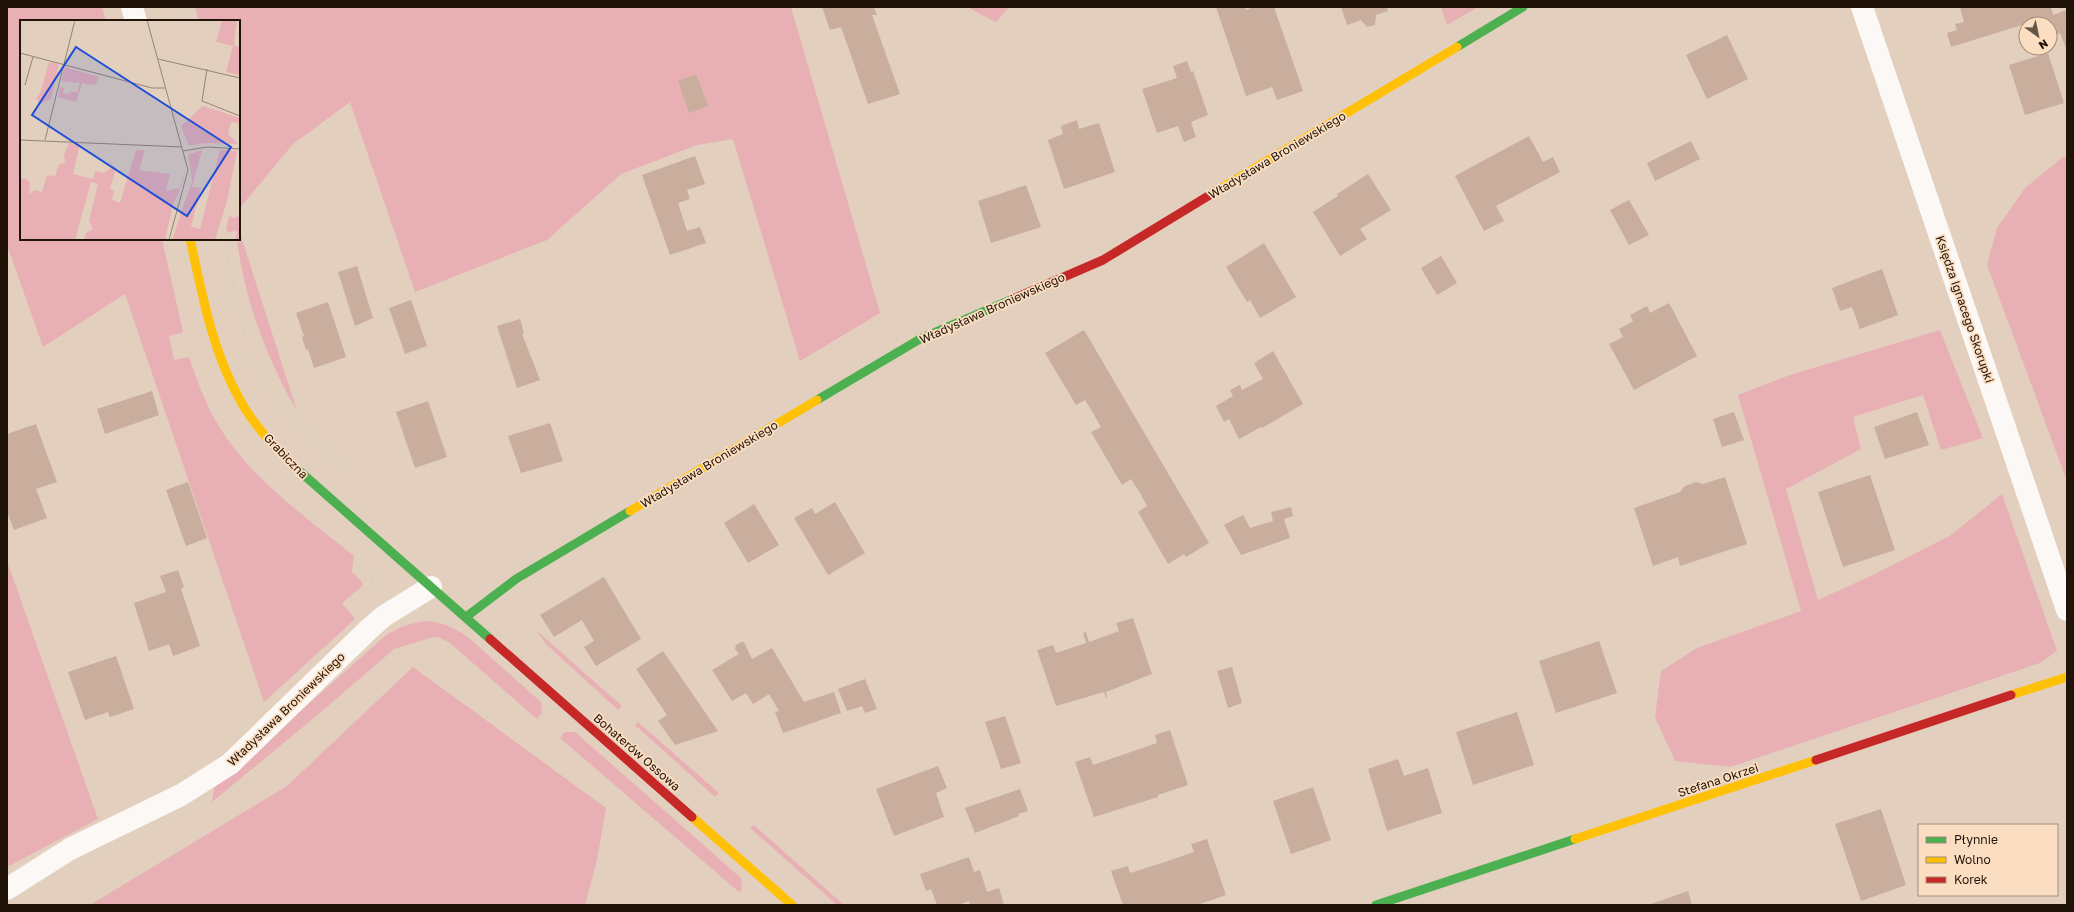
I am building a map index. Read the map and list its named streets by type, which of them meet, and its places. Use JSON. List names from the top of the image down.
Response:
{
  "streets": {
    "street": [
      "Władysława Broniewskiego",
      "Księdza Ignacego Skorupki",
      "Grabiczna",
      "Bohaterów Ossowa",
      "Stefana Okrzei"
    ]
  },
  "crossings": [
    ["Władysława Broniewskiego", "Grabiczna"],
    ["Władysława Broniewskiego", "Bohaterów Ossowa"],
    ["Grabiczna", "Bohaterów Ossowa"]
  ],
  "legend": ["Płynnie", "Wolno", "Korek"],
  "north": "bottom right"
}
